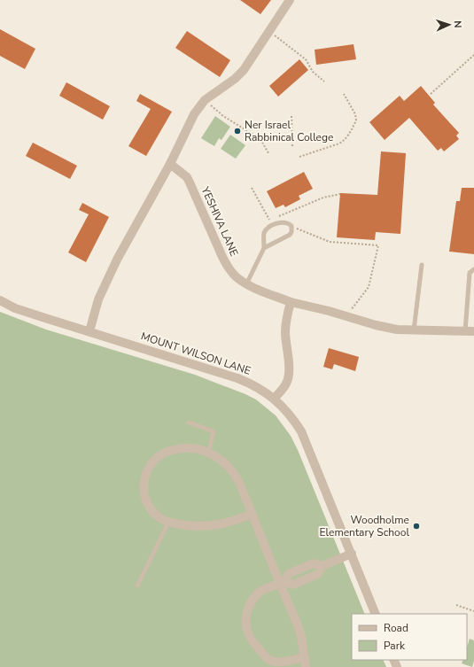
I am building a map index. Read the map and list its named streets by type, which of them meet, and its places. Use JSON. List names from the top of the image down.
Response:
{
  "streets": {
    "street": ["YESHIVA LANE", "MOUNT WILSON LANE"]
  },
  "places": ["Ner Israel Rabbinical College", "Woodholme Elementary School"],
  "legend": ["Road", "Park"],
  "north": "right"
}
